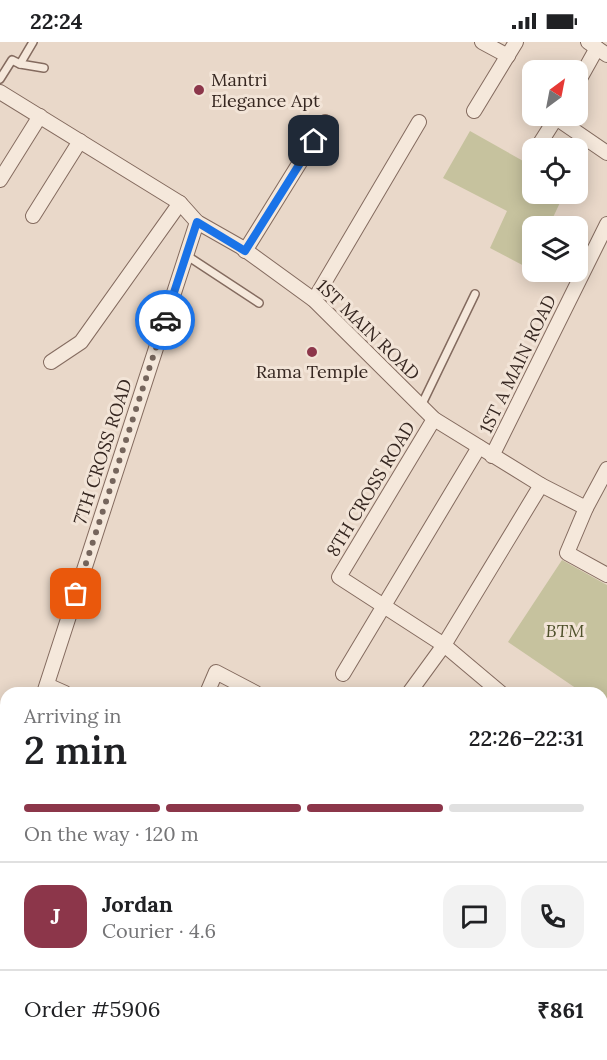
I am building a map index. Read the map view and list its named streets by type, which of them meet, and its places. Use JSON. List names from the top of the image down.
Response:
{
  "streets": {
    "street": [
      "1ST MAIN ROAD",
      "1ST A MAIN ROAD",
      "7TH CROSS ROAD",
      "8TH CROSS ROAD"
    ]
  },
  "crossings": [
    ["1ST MAIN ROAD", "1ST A MAIN ROAD"],
    ["1ST MAIN ROAD", "7TH CROSS ROAD"],
    ["1ST MAIN ROAD", "8TH CROSS ROAD"]
  ],
  "parks": ["BTM"],
  "places": ["Mantri Elegance Apt", "Rama Temple"],
  "north": "top right",
  "page": {
    "status": "22:24",
    "heading": ["2 min", "Arriving in", "22:26–22:31"],
    "panel": [
      "Jordan",
      "Courier · 4.6",
      "Order #5906",
      "₹861"
    ],
    "bar": "On the way · 120 m",
    "round": "J"
  }
}
